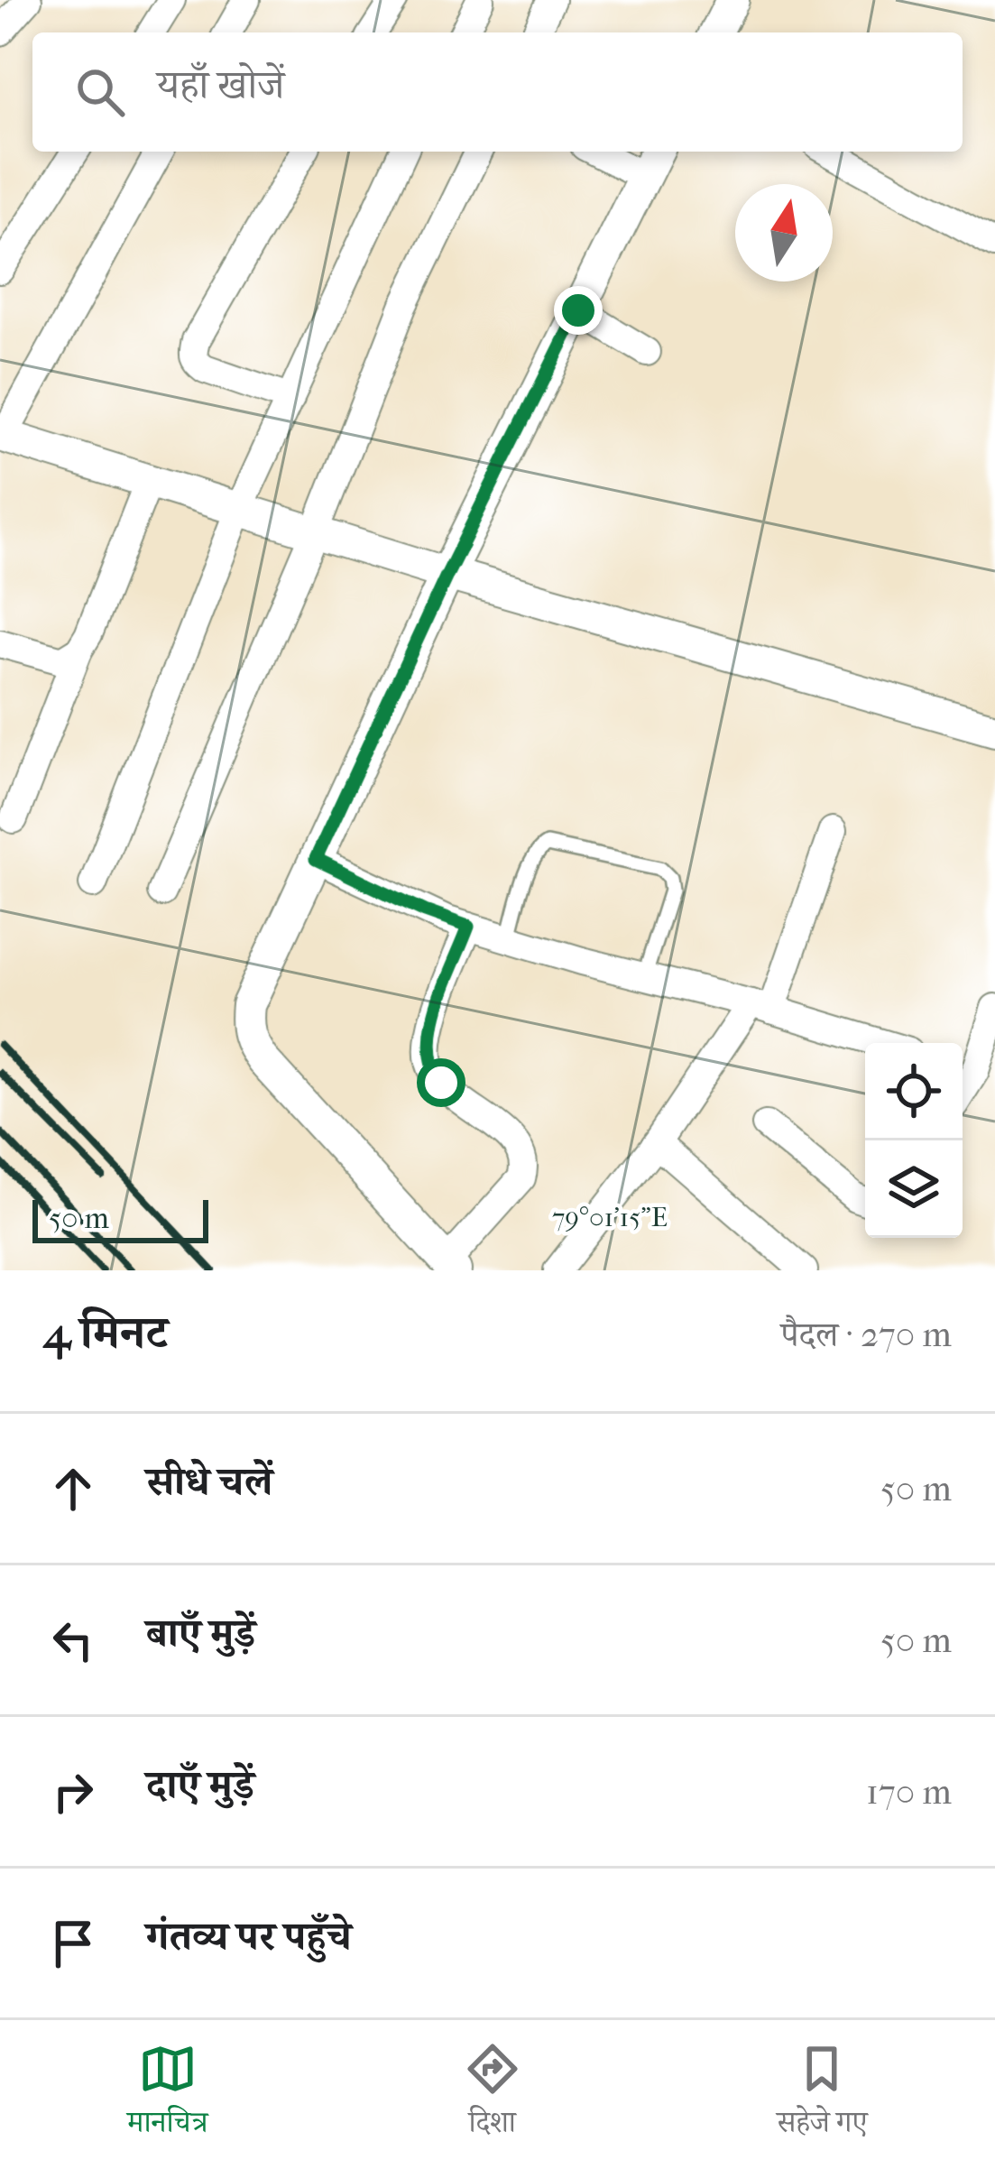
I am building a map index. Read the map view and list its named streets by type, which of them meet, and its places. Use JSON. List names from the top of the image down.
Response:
{
  "scale_bar": "50 m",
  "north": "top",
  "page": {
    "search": "यहाँ खोजें",
    "scale": "50 m",
    "heading": ["4 मिनट", "पैदल · 270 m"],
    "list": [
      ["सीधे चलें", "50 m"],
      ["बाएँ मुड़ें", "50 m"],
      ["दाएँ मुड़ें", "170 m"],
      "गंतव्य पर पहुँचे"
    ],
    "nav": ["मानचित्र", "दिशा", "सहेजे गए"]
  },
  "coordinates": ["79°01'15\"E"]
}
